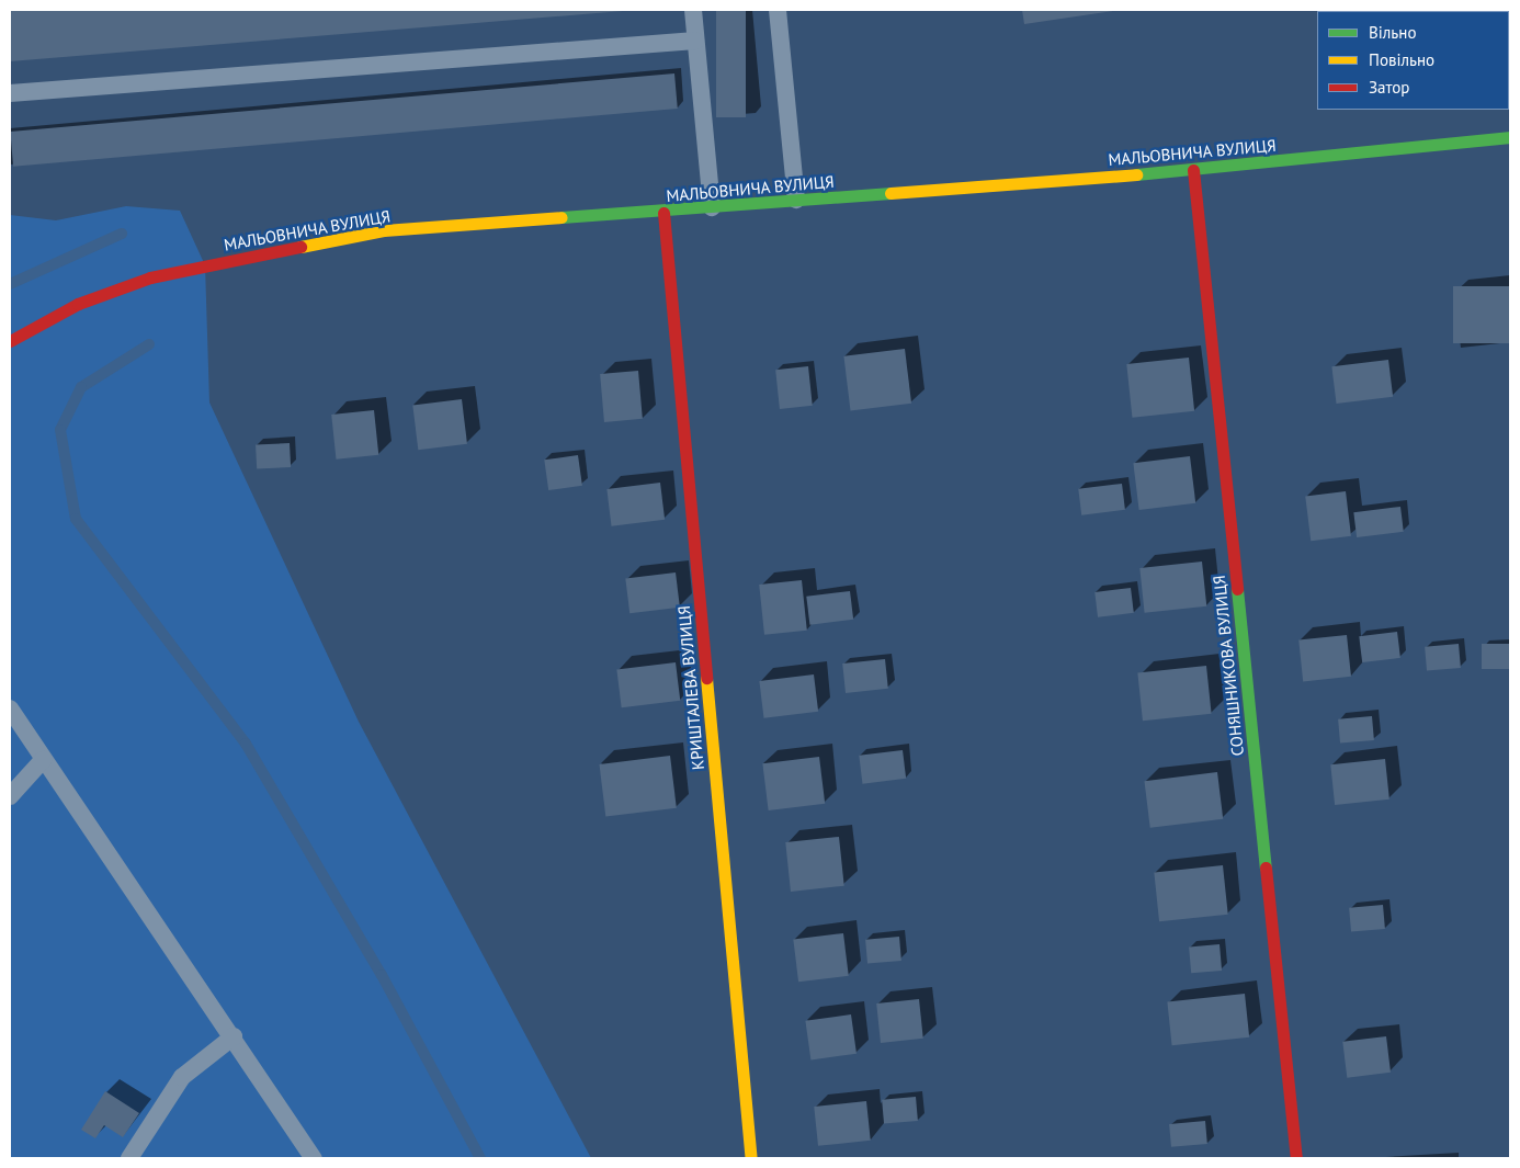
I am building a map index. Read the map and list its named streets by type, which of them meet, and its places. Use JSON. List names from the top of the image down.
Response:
{
  "streets": {
    "street": ["МАЛЬОВНИЧА ВУЛИЦЯ", "СОНЯШНИКОВА ВУЛИЦЯ", "КРИШТАЛЕВА ВУЛИЦЯ"]
  },
  "crossings": [
    ["МАЛЬОВНИЧА ВУЛИЦЯ", "СОНЯШНИКОВА ВУЛИЦЯ"],
    ["МАЛЬОВНИЧА ВУЛИЦЯ", "КРИШТАЛЕВА ВУЛИЦЯ"]
  ],
  "legend": ["Вільно", "Повільно", "Затор"]
}
